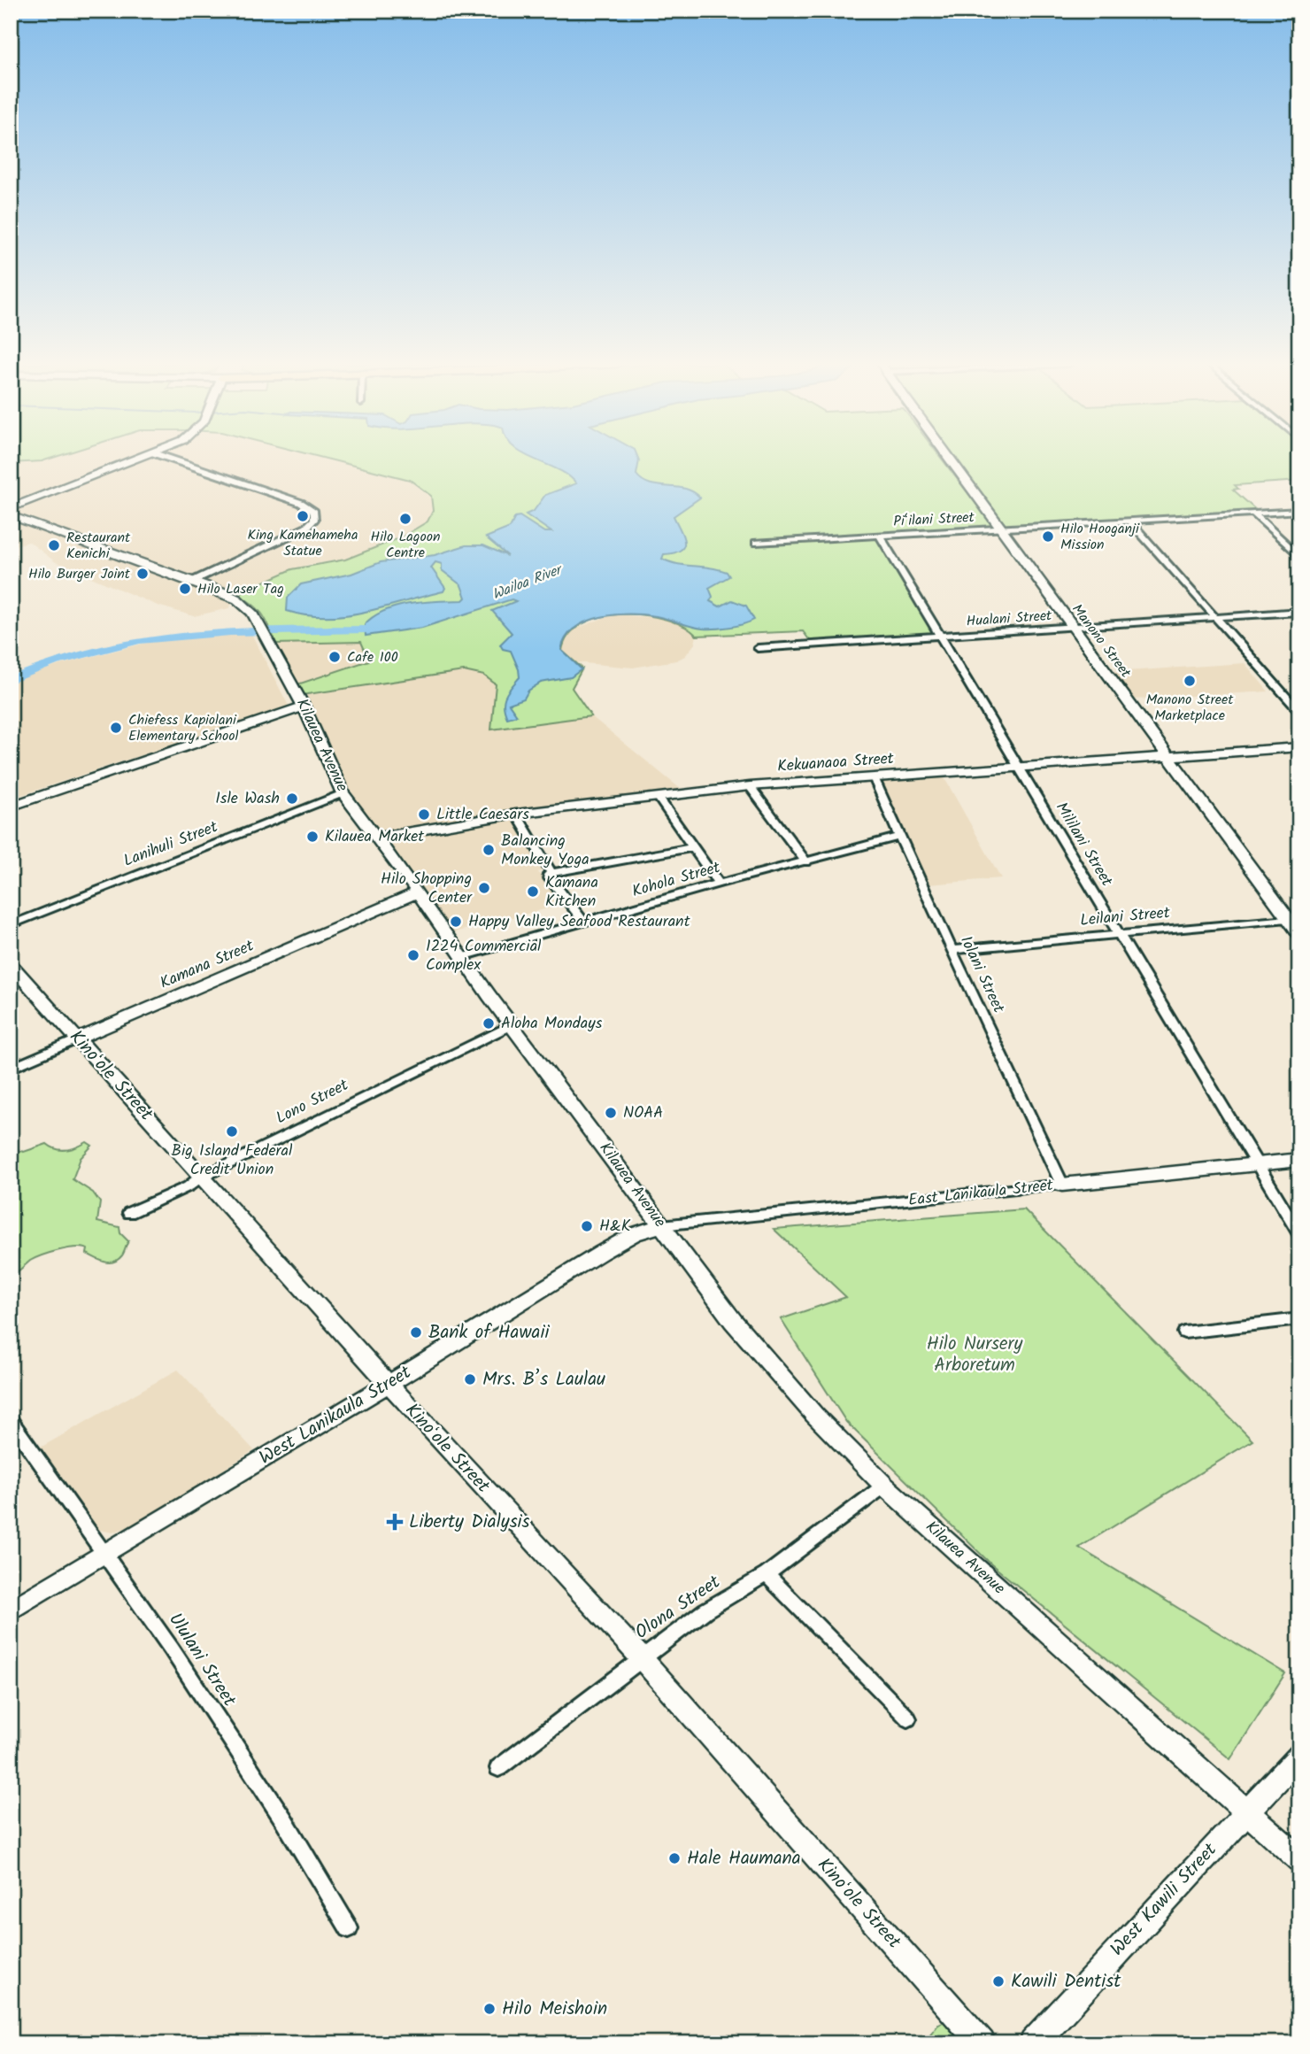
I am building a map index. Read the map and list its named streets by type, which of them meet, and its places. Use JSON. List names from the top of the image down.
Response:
{
  "streets": {
    "street": [
      "Pi‘ilani Street",
      "Hualani Street",
      "Manono Street",
      "Kilauea Avenue",
      "Kekuanaoa Street",
      "Lanihuli Street",
      "Mililani Street",
      "Kohola Street",
      "Leilani Street",
      "Kamana Street",
      "Iolani Street",
      "Kinoʻole Street",
      "Lono Street",
      "East Lanikaula Street",
      "West Lanikaula Street",
      "Olona Street",
      "Ululani Street",
      "West Kawili Street"
    ]
  },
  "crossings": [
    ["Pi‘ilani Street", "Manono Street"],
    ["Pi‘ilani Street", "Mililani Street"],
    ["Hualani Street", "Manono Street"],
    ["Hualani Street", "Mililani Street"],
    ["Manono Street", "Kekuanaoa Street"],
    ["Manono Street", "Leilani Street"],
    ["Kilauea Avenue", "Kekuanaoa Street"],
    ["Kilauea Avenue", "Lanihuli Street"],
    ["Kilauea Avenue", "Kohola Street"],
    ["Kilauea Avenue", "Kamana Street"],
    ["Kilauea Avenue", "Lono Street"],
    ["Kilauea Avenue", "East Lanikaula Street"],
    ["Kilauea Avenue", "West Lanikaula Street"],
    ["Kilauea Avenue", "Olona Street"],
    ["Kilauea Avenue", "West Kawili Street"],
    ["Kekuanaoa Street", "Mililani Street"],
    ["Kekuanaoa Street", "Iolani Street"],
    ["Mililani Street", "Leilani Street"],
    ["Mililani Street", "East Lanikaula Street"],
    ["Kohola Street", "Iolani Street"],
    ["Leilani Street", "Iolani Street"],
    ["Kamana Street", "Kinoʻole Street"],
    ["Iolani Street", "East Lanikaula Street"],
    ["Kinoʻole Street", "Lono Street"],
    ["Kinoʻole Street", "West Lanikaula Street"],
    ["Kinoʻole Street", "Olona Street"],
    ["East Lanikaula Street", "West Lanikaula Street"],
    ["West Lanikaula Street", "Ululani Street"]
  ],
  "water": ["Wailoa River"],
  "parks": ["Hilo Nursery Arboretum"],
  "places": {
    "other": [
      "King Kamehameha Statue",
      "Hilo Lagoon Centre",
      "Hilo Hooganji Mission",
      "Restaurant Kenichi",
      "Hilo Burger Joint",
      "Hilo Laser Tag",
      "Cafe 100",
      "Manono Street Marketplace",
      "Chiefess Kapiolani Elementary School",
      "Isle Wash",
      "Little Caesars",
      "Kilauea Market",
      "Balancing Monkey Yoga",
      "Hilo Shopping Center",
      "Kamana Kitchen",
      "Happy Valley Seafood Restaurant",
      "1224 Commercial Complex",
      "Aloha Mondays",
      "NOAA",
      "Big Island Federal Credit Union",
      "H&K",
      "Bank of Hawaii",
      "Mrs. B’s Laulau",
      "Hale Haumana",
      "Kawili Dentist",
      "Hilo Meishoin"
    ],
    "health": ["Liberty Dialysis"]
  }
}
